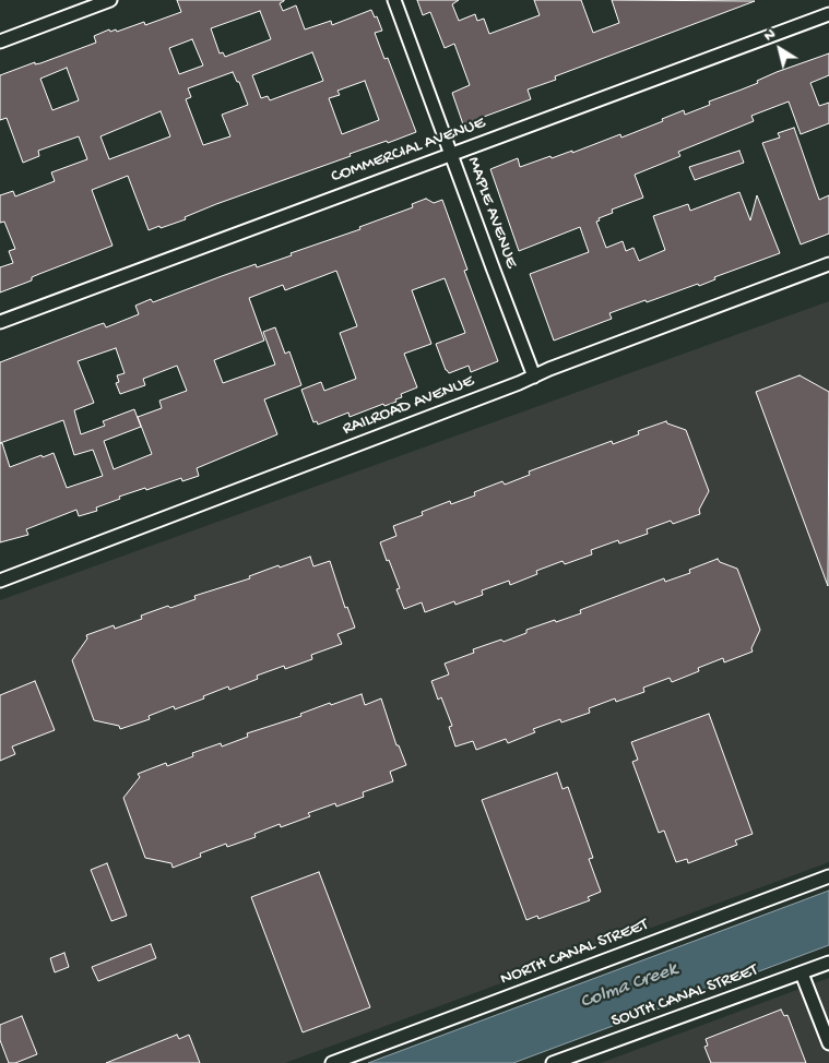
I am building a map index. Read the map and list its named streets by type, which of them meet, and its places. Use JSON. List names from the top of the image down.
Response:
{
  "streets": {
    "street": [
      "COMMERCIAL AVENUE",
      "MAPLE AVENUE",
      "RAILROAD AVENUE",
      "NORTH CANAL STREET",
      "SOUTH CANAL STREET"
    ]
  },
  "crossings": [
    ["COMMERCIAL AVENUE", "MAPLE AVENUE"],
    ["MAPLE AVENUE", "RAILROAD AVENUE"]
  ],
  "water": ["Colma Creek"],
  "north": "top left"
}
